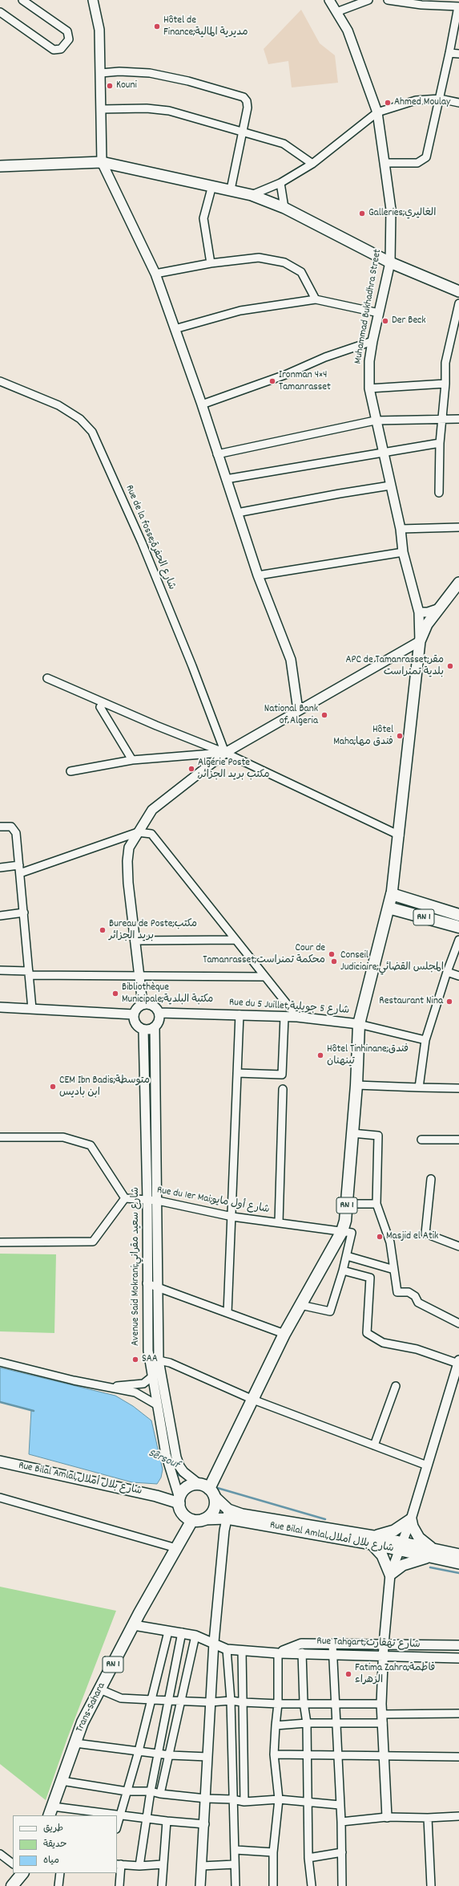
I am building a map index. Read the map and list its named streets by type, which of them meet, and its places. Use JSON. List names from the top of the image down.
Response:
{
  "streets": {
    "main road": ["RN 1", "Rue Bilal Amlal,شارع بلال أملال", "Trans-Sahara"],
    "street": [
      "Muhammad Bukhadhra Street",
      "Rue de la fosse;شارع الحفرة",
      "Rue du 5 Juillet,شارع 5 جويلية",
      "Rue du 1er Mai;شارع أول مايو",
      "Avenue Said Mokrani;شارع سعيد مقراني",
      "Rue Tahgart;شارع تهقارت"
    ]
  },
  "crossings": [
    ["RN 1", "Rue du 5 Juillet,شارع 5 جويلية"],
    ["RN 1", "Rue du 1er Mai;شارع أول مايو"],
    ["RN 1", "Avenue Said Mokrani;شارع سعيد مقراني"],
    ["RN 1", "Rue Bilal Amlal,شارع بلال أملال"],
    ["RN 1", "Trans-Sahara"],
    ["Rue du 5 Juillet,شارع 5 جويلية", "Avenue Said Mokrani;شارع سعيد مقراني"],
    ["Rue du 1er Mai;شارع أول مايو", "Avenue Said Mokrani;شارع سعيد مقراني"],
    ["Avenue Said Mokrani;شارع سعيد مقراني", "Rue Bilal Amlal,شارع بلال أملال"],
    ["Avenue Said Mokrani;شارع سعيد مقراني", "Trans-Sahara"],
    ["Rue Bilal Amlal,شارع بلال أملال", "Trans-Sahara"],
    ["Rue Tahgart;شارع تهقارت", "Trans-Sahara"]
  ],
  "water": ["Sêrsouf"],
  "places": [
    "Hôtel de Finance;مديرية المالية",
    "Kouni",
    "Ahmed Moulay",
    "Galleries;الغاليري",
    "Der Beck",
    "Ironman 4×4 Tamanrasset",
    "APC de Tamanrasset;مقر بلدية تمنراست",
    "National Bank of Algeria",
    "Hôtel Maha;فندق مها",
    "Algérie Poste ;مكتب بريد الجزائر",
    "Bureau de Poste;مكتب بريد الجزائر",
    "Cour de Tamanrasset;محكمة تمنراست",
    "Conseil Judiciaire;المجلس القضائي",
    "Bibliothèque Municipale;مكتبة البلدية",
    "Restaurant Nina",
    "Hôtel Tinhinane;فندق تينهنان",
    "CEM Ibn Badis;متوسطة ابن باديس",
    "Masjid el Atik",
    "SAA",
    "Fatima Zahra;فاطمة الزهراء"
  ],
  "legend": ["طريق", "حديقة", "مياه"]
}
